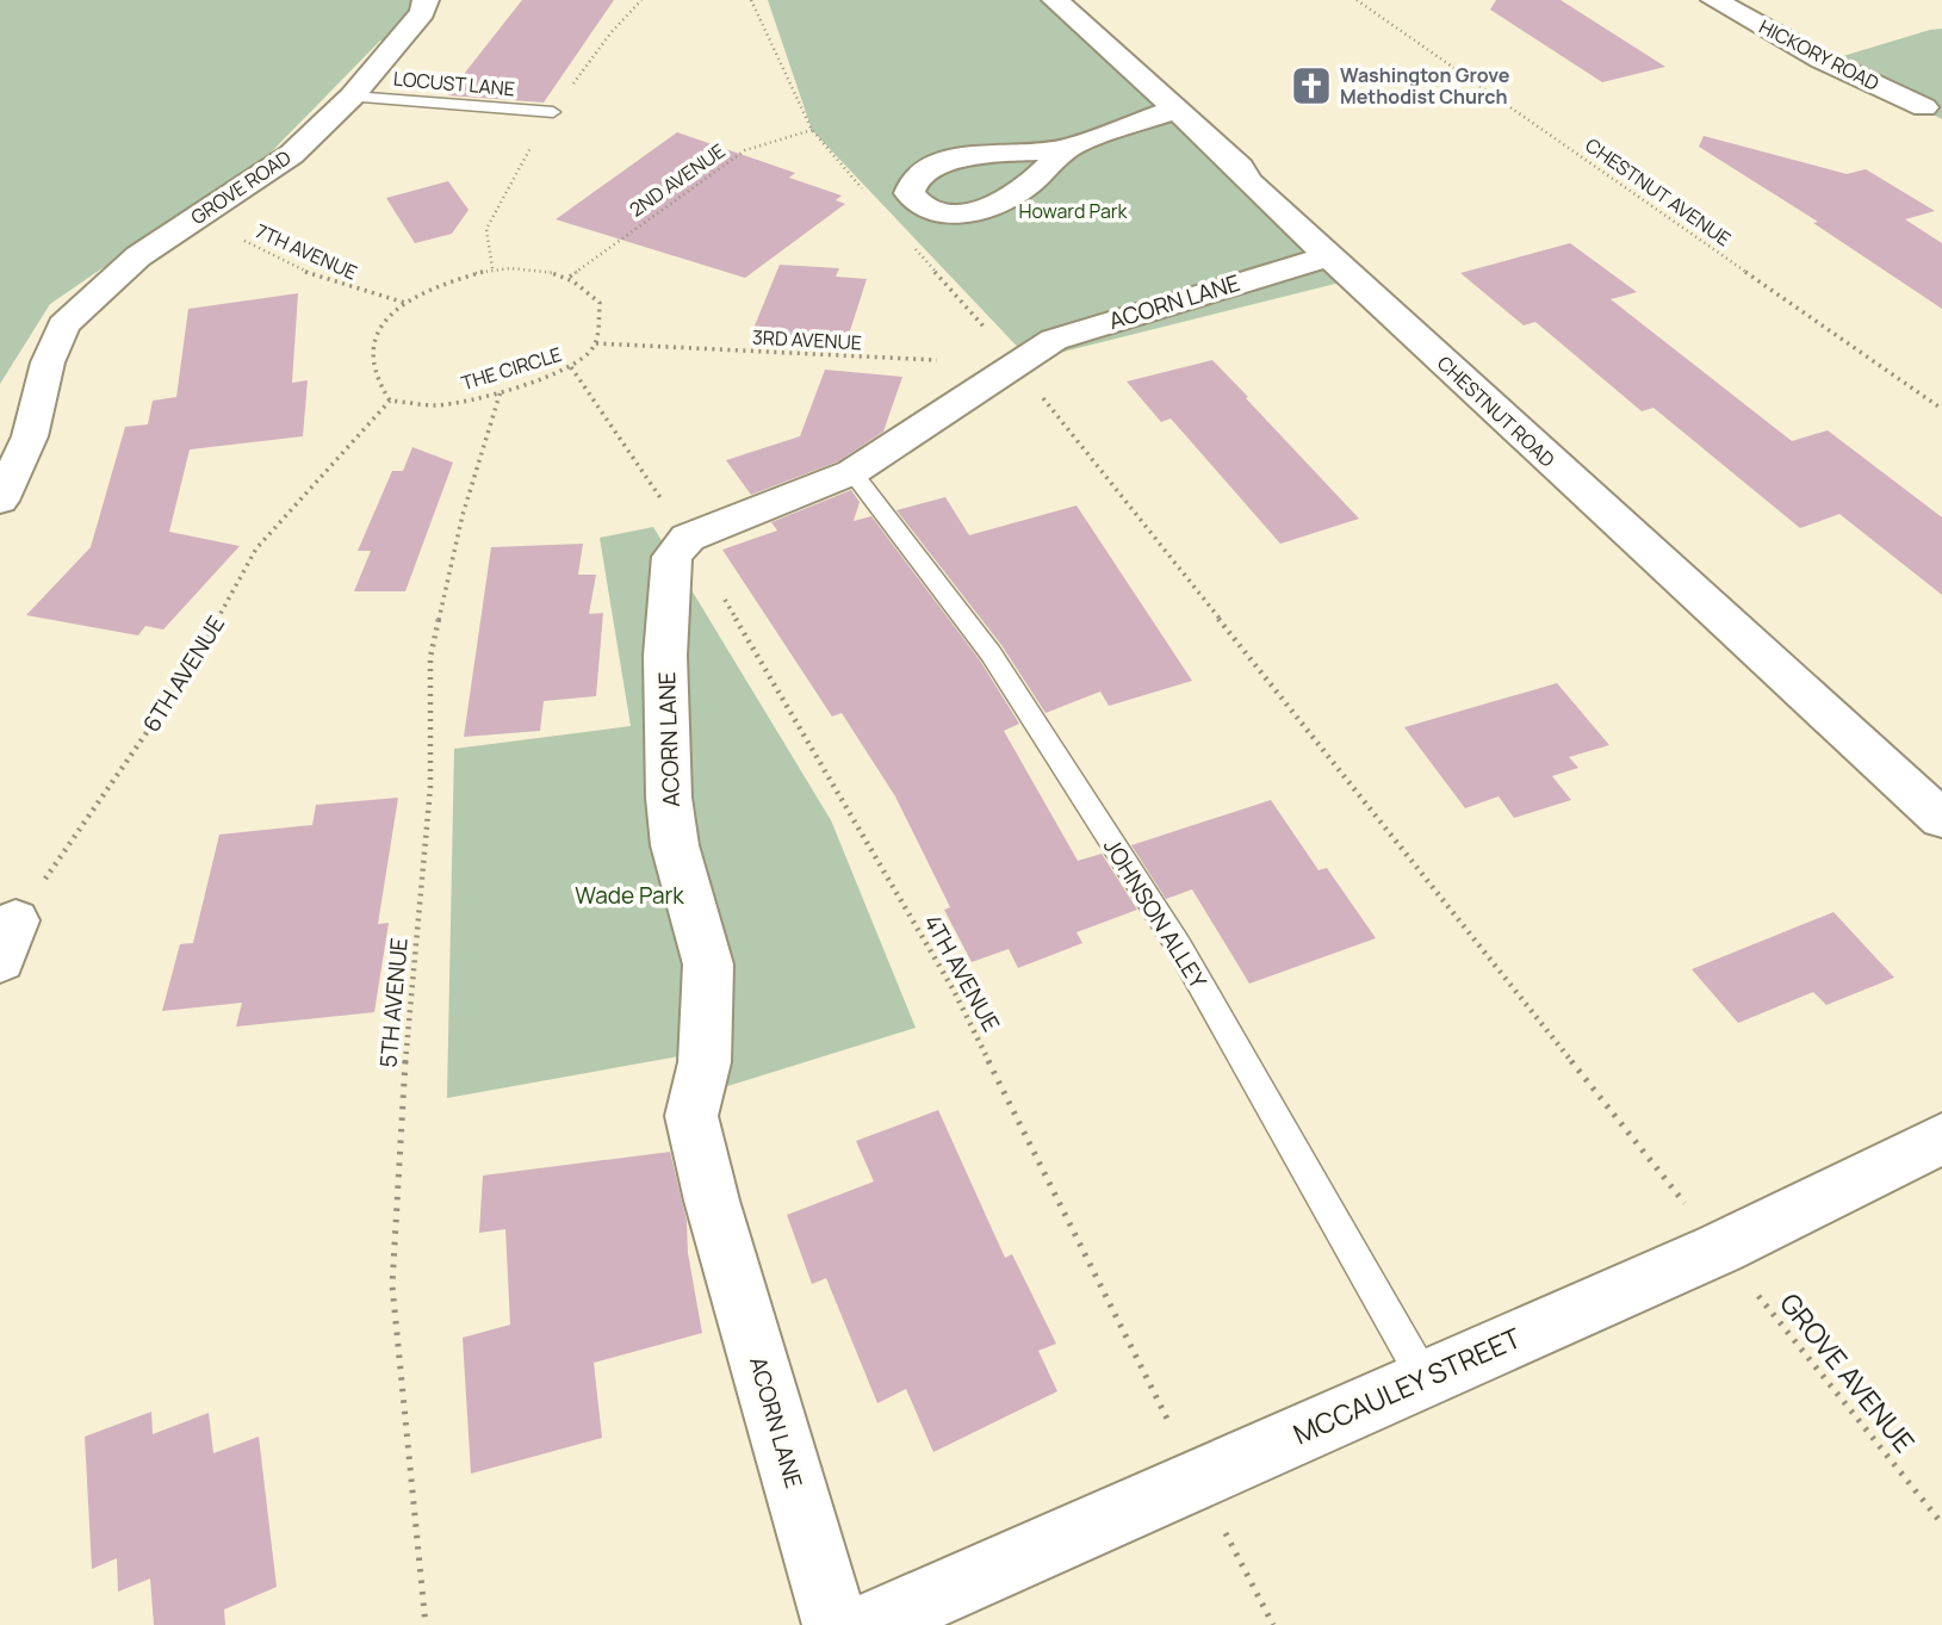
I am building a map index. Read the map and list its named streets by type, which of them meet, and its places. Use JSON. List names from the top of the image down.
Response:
{
  "streets": {
    "street": [
      "HICKORY ROAD",
      "GROVE ROAD",
      "ACORN LANE",
      "CHESTNUT ROAD",
      "MCCAULEY STREET"
    ],
    "lane": ["LOCUST LANE", "JOHNSON ALLEY"],
    "path": [
      "2ND AVENUE",
      "CHESTNUT AVENUE",
      "7TH AVENUE",
      "3RD AVENUE",
      "THE CIRCLE",
      "6TH AVENUE",
      "4TH AVENUE",
      "5TH AVENUE",
      "GROVE AVENUE"
    ]
  },
  "crossings": [
    ["LOCUST LANE", "GROVE ROAD"],
    ["GROVE ROAD", "7TH AVENUE"],
    ["ACORN LANE", "3RD AVENUE"],
    ["ACORN LANE", "CHESTNUT ROAD"],
    ["ACORN LANE", "JOHNSON ALLEY"],
    ["ACORN LANE", "4TH AVENUE"],
    ["ACORN LANE", "GROVE AVENUE"],
    ["3RD AVENUE", "THE CIRCLE"],
    ["3RD AVENUE", "GROVE AVENUE"],
    ["THE CIRCLE", "6TH AVENUE"],
    ["THE CIRCLE", "4TH AVENUE"],
    ["THE CIRCLE", "5TH AVENUE"],
    ["JOHNSON ALLEY", "MCCAULEY STREET"],
    ["4TH AVENUE", "MCCAULEY STREET"],
    ["GROVE AVENUE", "MCCAULEY STREET"]
  ],
  "parks": ["Howard Park", "Wade Park"],
  "places": {
    "church": ["Washington Grove Methodist Church"]
  }
}
